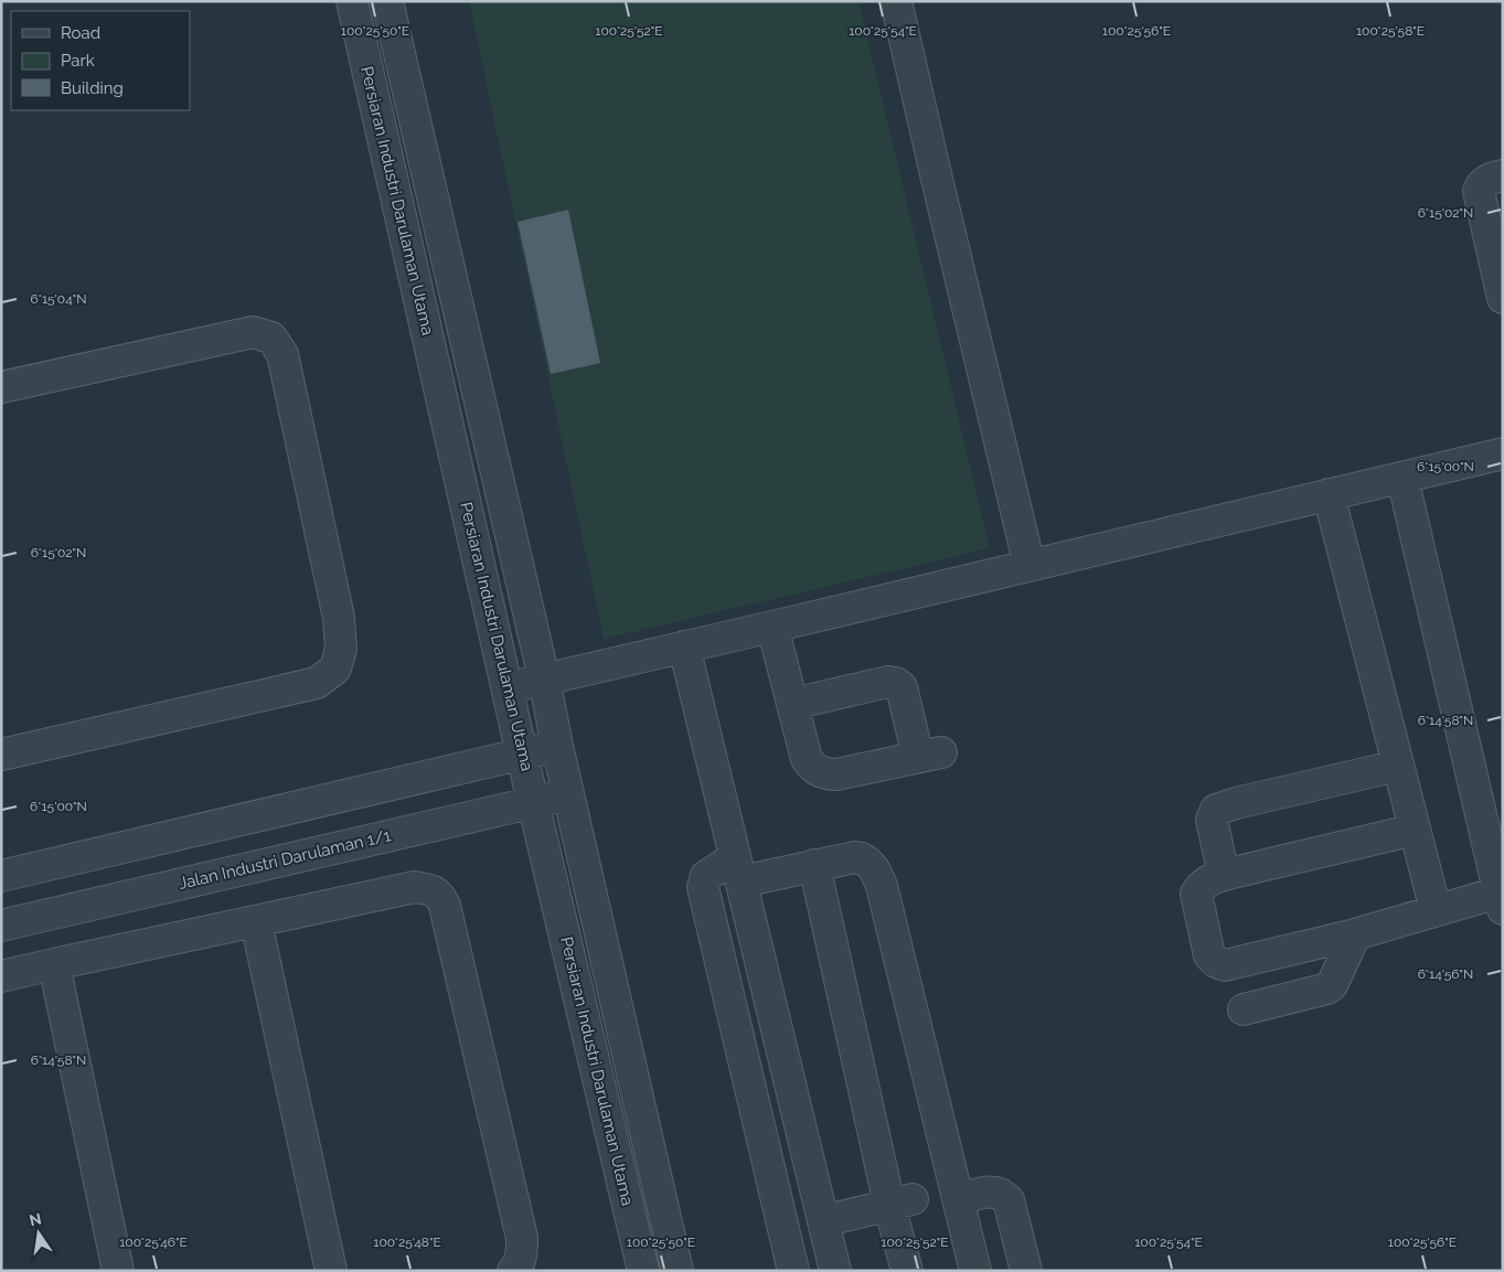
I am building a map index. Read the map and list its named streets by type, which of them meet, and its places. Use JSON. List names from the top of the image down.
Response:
{
  "streets": {
    "street": ["Persiaran Industri Darulaman Utama", "Jalan Industri Darulaman 1/1"]
  },
  "crossings": [
    ["Persiaran Industri Darulaman Utama", "Jalan Industri Darulaman 1/1"]
  ],
  "legend": ["Road", "Park", "Building"],
  "north": "top",
  "coordinates": [
    "100°25'50\"E",
    "100°25'52\"E",
    "100°25'54\"E",
    "100°25'56\"E",
    "100°25'58\"E",
    "6°15'02\"N",
    "6°15'04\"N",
    "6°15'00\"N",
    "6°14'58\"N",
    "6°14'56\"N",
    "100°25'46\"E",
    "100°25'48\"E"
  ]
}
